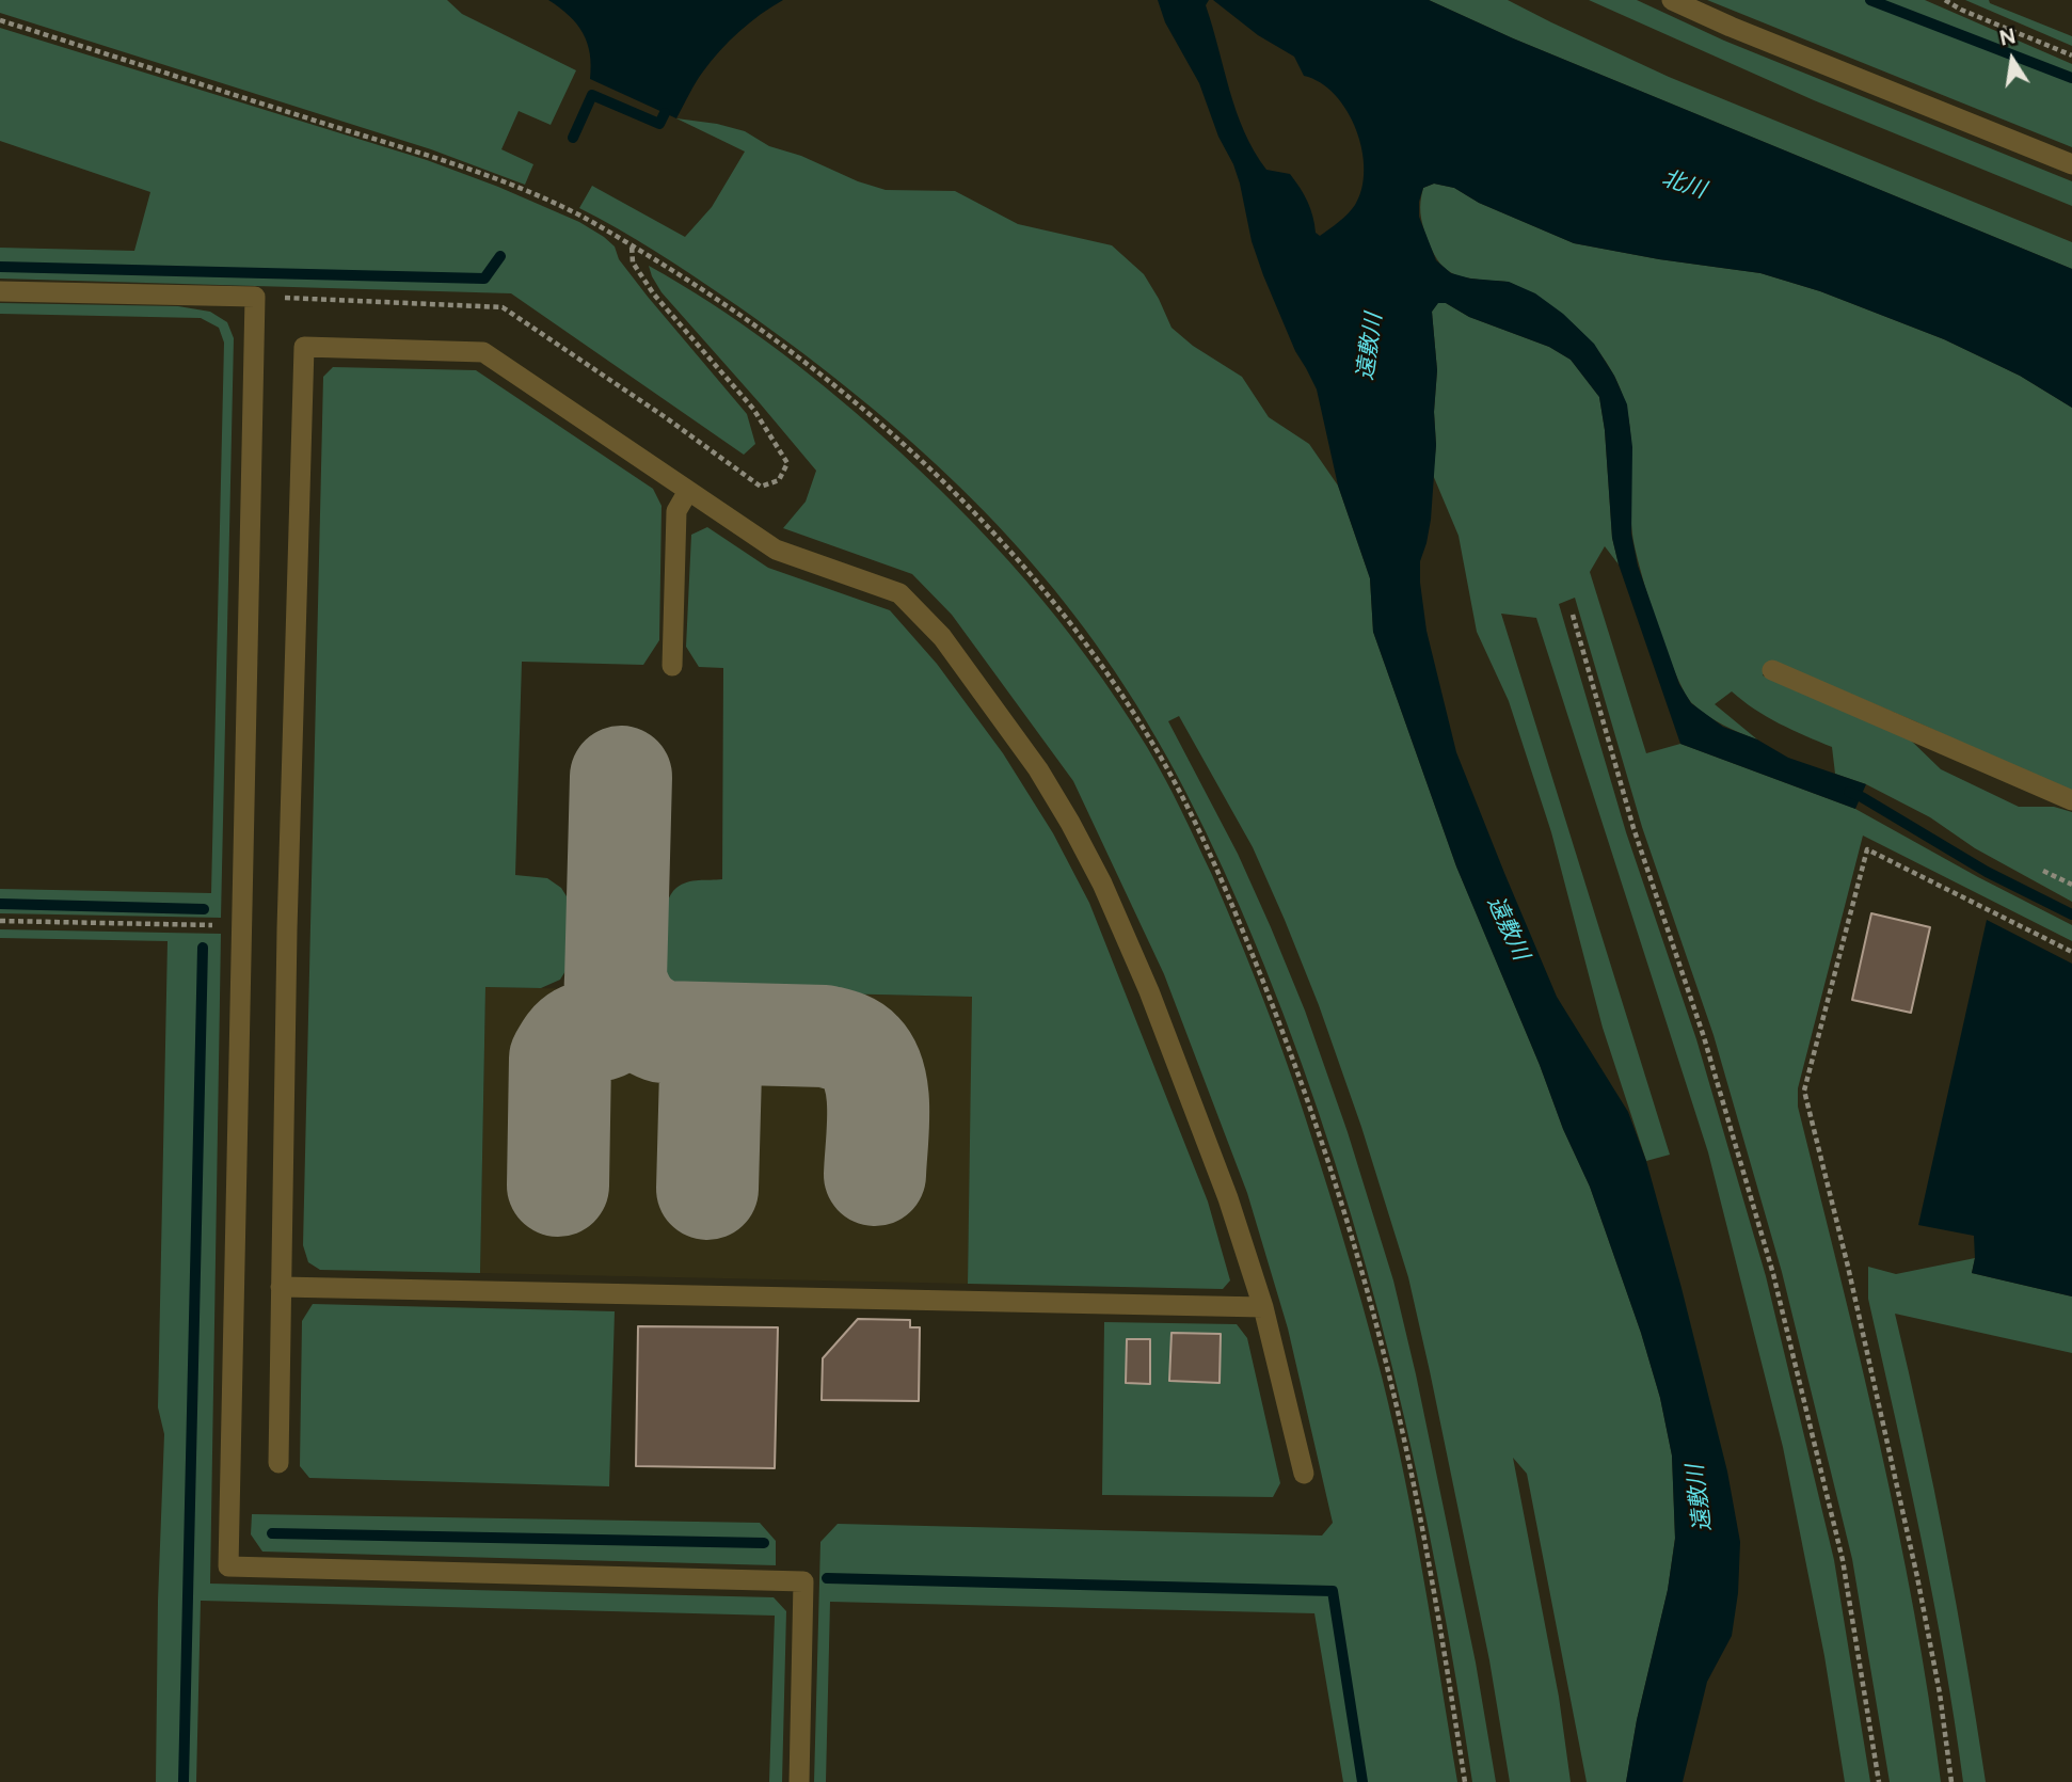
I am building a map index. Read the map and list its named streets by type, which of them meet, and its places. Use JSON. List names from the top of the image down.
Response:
{
  "water": ["北川", "遠敷川"],
  "north": "top"
}
